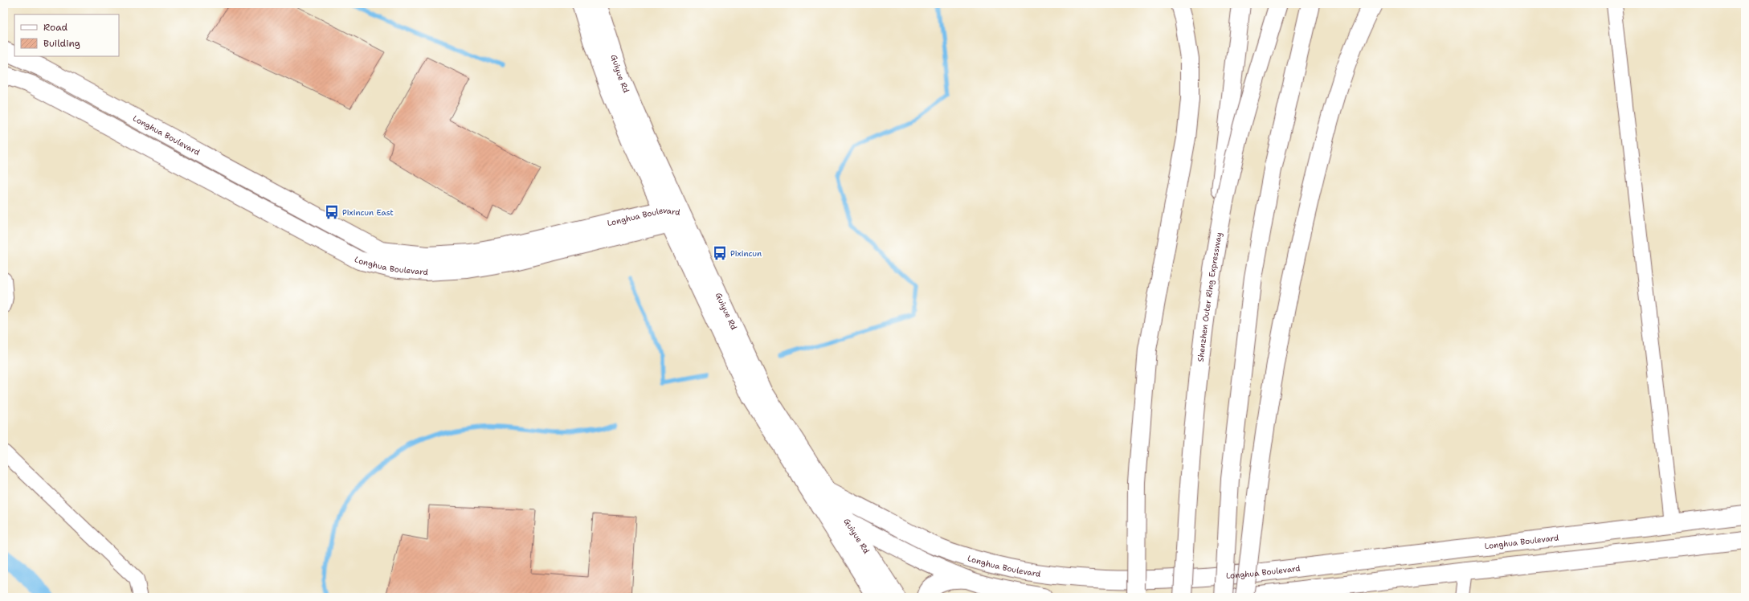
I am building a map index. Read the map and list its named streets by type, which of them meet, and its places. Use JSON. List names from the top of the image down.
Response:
{
  "streets": {
    "main road": ["Guiyue Rd", "Longhua Boulevard", "Shenzhen Outer Ring Expressway"]
  },
  "crossings": [
    ["Guiyue Rd", "Longhua Boulevard"]
  ],
  "places": {
    "bus stop": ["Pixincun East", "Pixincun"]
  },
  "legend": ["Road", "Building"]
}
